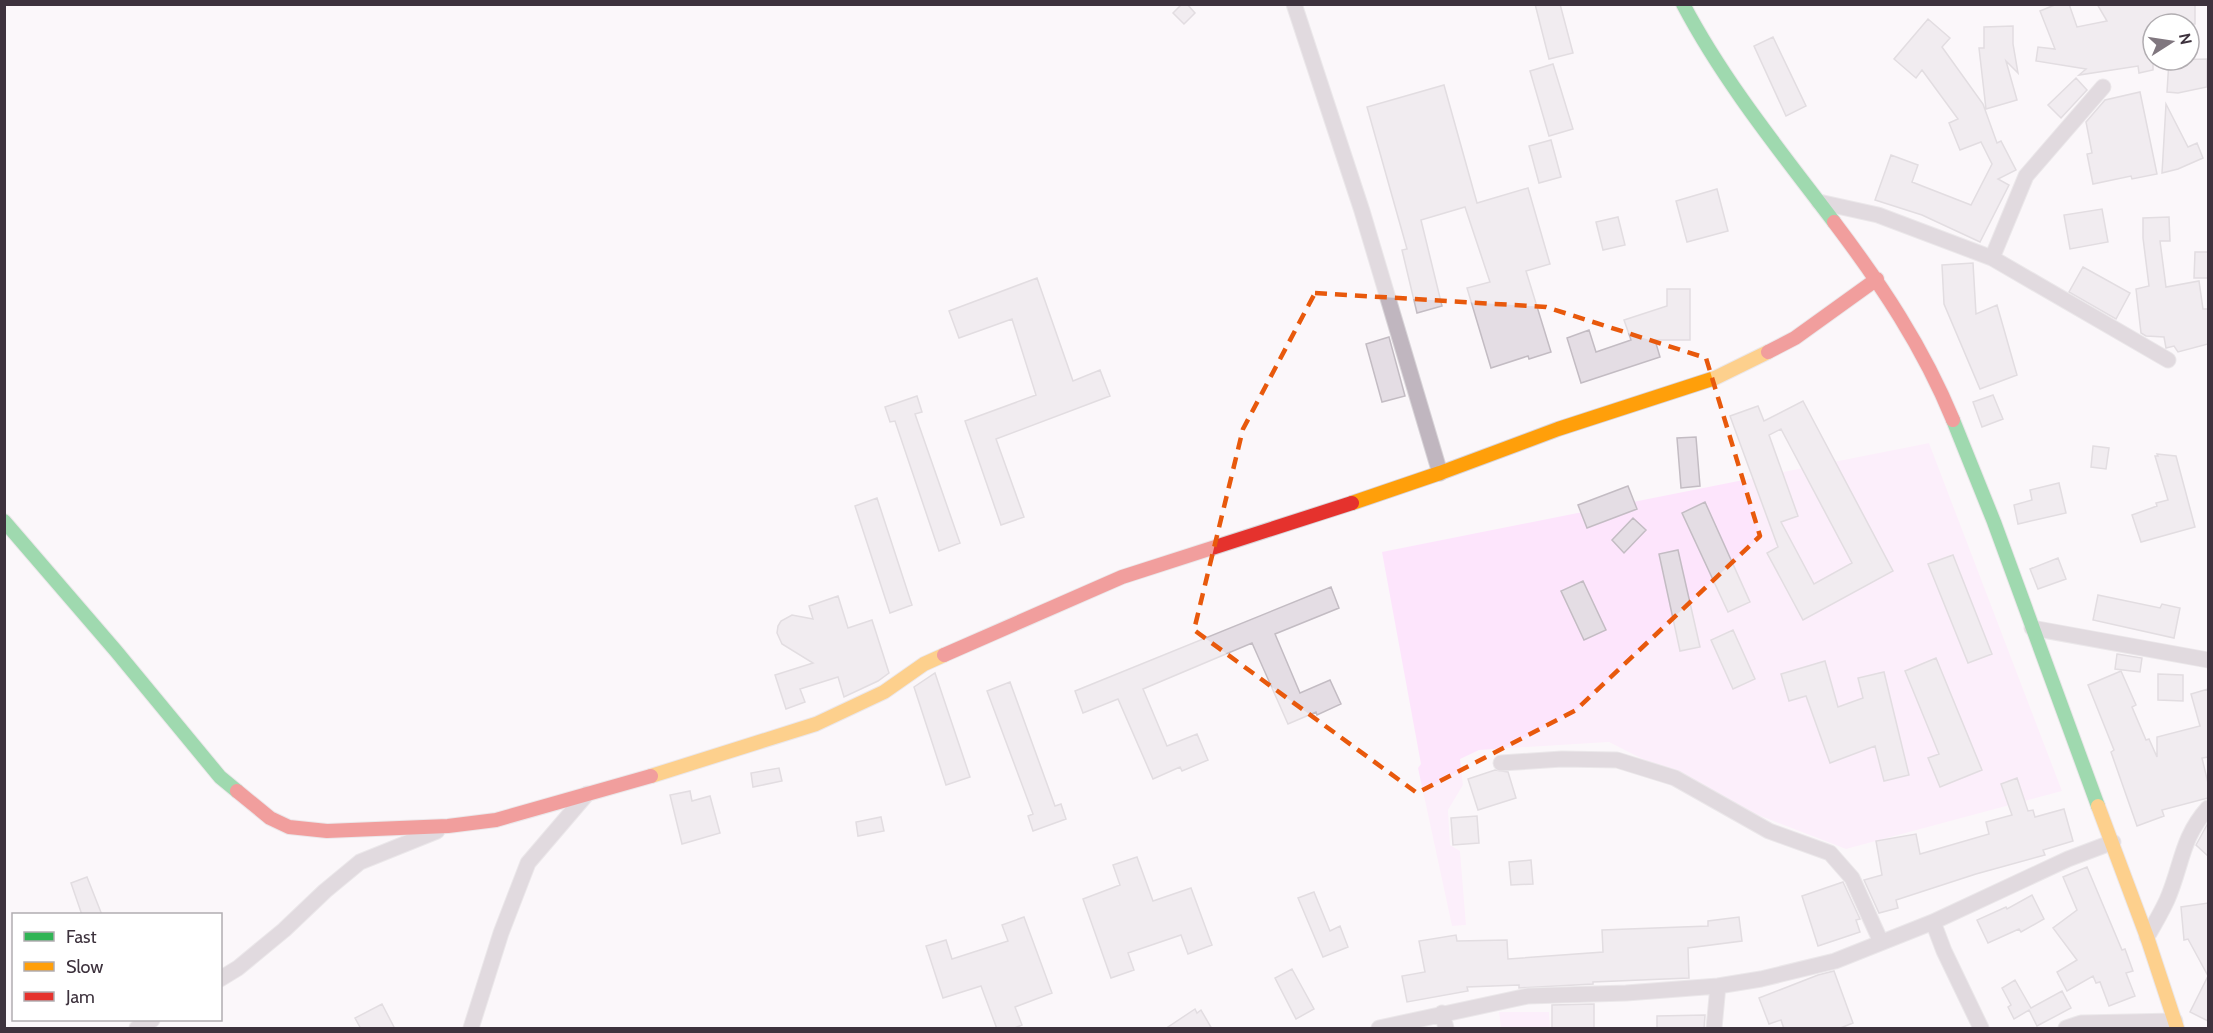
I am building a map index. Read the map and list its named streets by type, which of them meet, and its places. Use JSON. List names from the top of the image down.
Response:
{
  "legend": ["Fast", "Slow", "Jam"],
  "north": "right"
}
